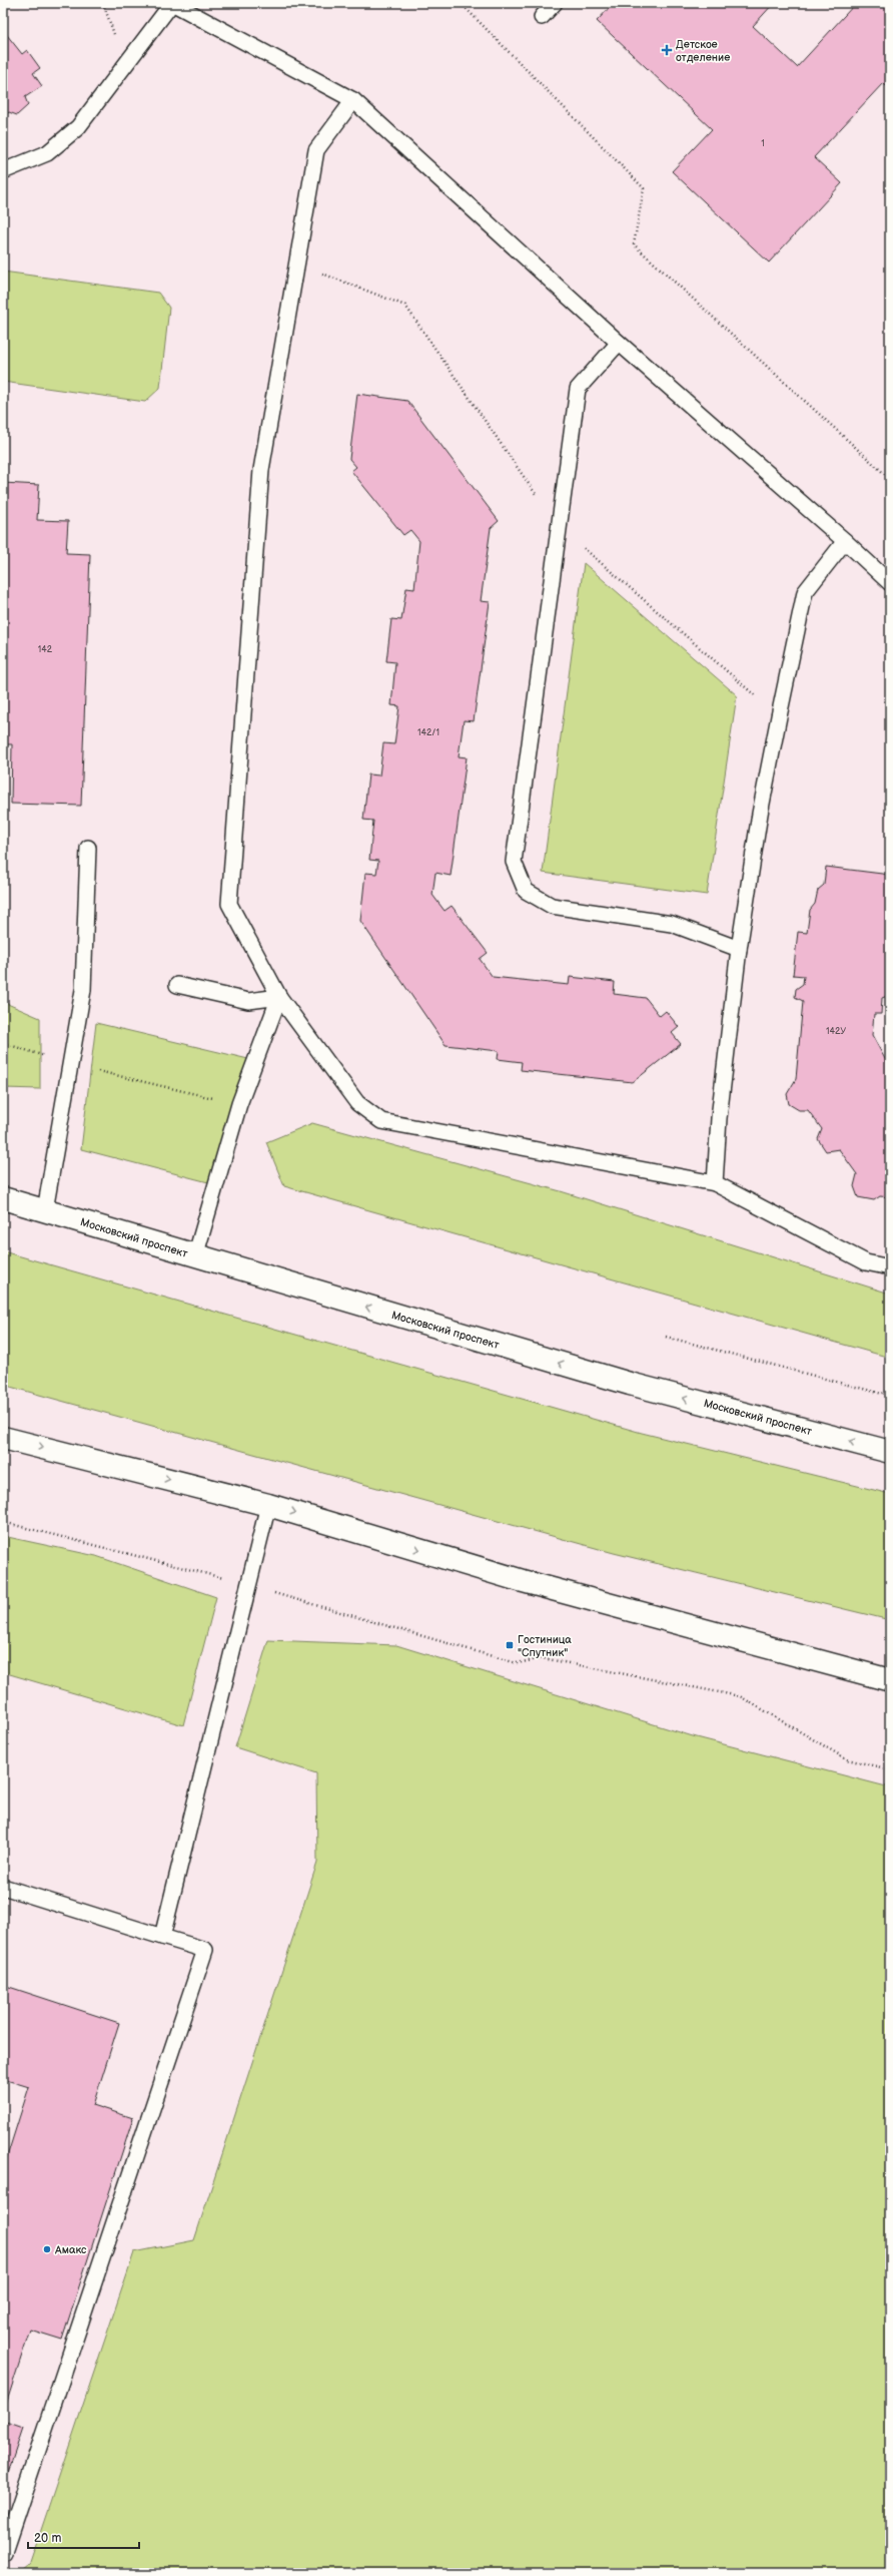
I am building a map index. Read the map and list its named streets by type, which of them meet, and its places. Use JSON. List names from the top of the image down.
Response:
{
  "streets": {
    "main road": ["Московский проспект"]
  },
  "one_way": ["Московский проспект"],
  "places": {
    "health": ["Детское отделение"],
    "transit": ["Гостиница \"Спутник\""],
    "other": ["Амакс"]
  },
  "house_numbers": [
    "1",
    "142",
    "142/1",
    "142У"
  ],
  "scale_bar": "20 m"
}
